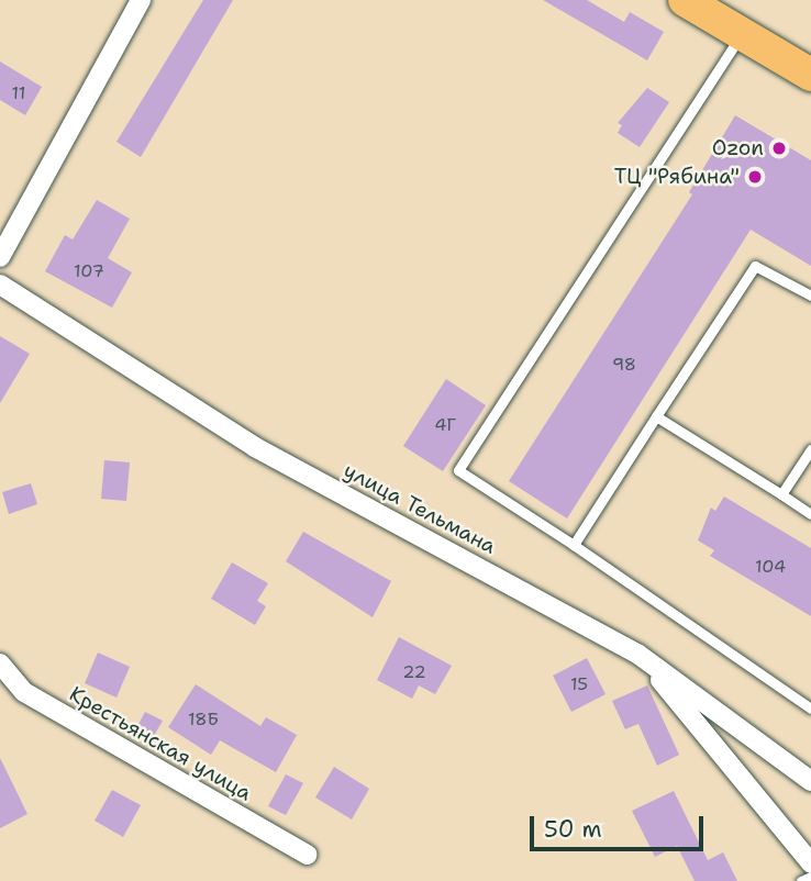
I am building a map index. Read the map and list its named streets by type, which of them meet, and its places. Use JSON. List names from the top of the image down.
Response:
{
  "streets": {
    "street": ["улица Тельмана", "Крестьянская улица"]
  },
  "places": ["Ozon", "ТЦ \"Рябина\""],
  "house_numbers": [
    "11",
    "107",
    "98",
    "4Г",
    "104",
    "22",
    "15",
    "18Б"
  ],
  "scale_bar": "50 m"
}
